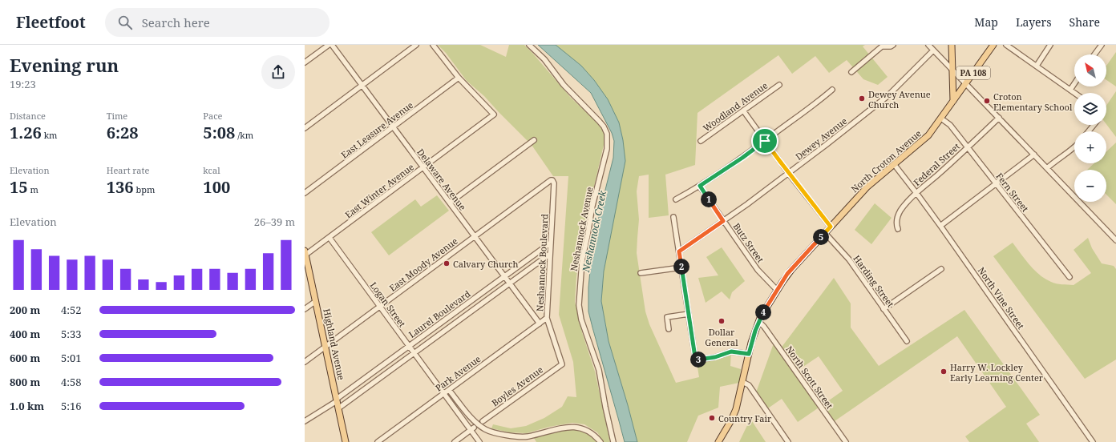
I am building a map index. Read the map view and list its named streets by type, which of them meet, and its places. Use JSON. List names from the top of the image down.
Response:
{
  "streets": {
    "main road": ["PA 108", "North Croton Avenue", "Highland Avenue"],
    "street": [
      "Woodland Avenue",
      "East Leasure Avenue",
      "Dewey Avenue",
      "Federal Street",
      "Delaware Avenue",
      "East Winter Avenue",
      "Fern Street",
      "Neshannock Avenue",
      "Butz Street",
      "Neshannock Boulevard",
      "East Moody Avenue",
      "Harding Street",
      "North Vine Street",
      "Logan Street",
      "Laurel Boulevard",
      "Park Avenue",
      "North Scott Street",
      "Boyles Avenue"
    ]
  },
  "crossings": [
    ["East Leasure Avenue", "Delaware Avenue"],
    ["East Leasure Avenue", "East Winter Avenue"],
    ["Dewey Avenue", "Butz Street"],
    ["North Croton Avenue", "Fern Street"],
    ["North Croton Avenue", "Butz Street"],
    ["North Croton Avenue", "Harding Street"],
    ["North Croton Avenue", "North Vine Street"],
    ["North Croton Avenue", "North Scott Street"],
    ["Federal Street", "Fern Street"],
    ["Federal Street", "North Vine Street"],
    ["Delaware Avenue", "East Winter Avenue"],
    ["Delaware Avenue", "East Moody Avenue"],
    ["Delaware Avenue", "Laurel Boulevard"],
    ["Delaware Avenue", "Park Avenue"],
    ["East Winter Avenue", "Logan Street"],
    ["East Winter Avenue", "Highland Avenue"],
    ["Neshannock Boulevard", "East Moody Avenue"],
    ["Neshannock Boulevard", "Laurel Boulevard"],
    ["Neshannock Boulevard", "Park Avenue"],
    ["Neshannock Boulevard", "Boyles Avenue"],
    ["East Moody Avenue", "Logan Street"],
    ["East Moody Avenue", "Highland Avenue"],
    ["Logan Street", "Laurel Boulevard"],
    ["Logan Street", "Park Avenue"],
    ["Laurel Boulevard", "Highland Avenue"]
  ],
  "water": ["Neshannock Creek"],
  "places": [
    "Dewey Avenue Church",
    "Croton Elementary School",
    "Calvary Church",
    "Dollar General",
    "Harry W. Lockley Early Learning Center",
    "Country Fair"
  ],
  "north": "top left",
  "page": {
    "header": "Fleetfoot",
    "search": "Search here",
    "nav": ["Map", "Layers", "Share"],
    "heading": ["Evening run", "19:23"],
    "map_buttons": ["+", "−"],
    "stats": [
      ["Distance", "1.26 km"],
      ["Time", "6:28"],
      ["Pace", "5:08 /km"],
      ["Elevation", "15 m"],
      ["Heart rate", "136 bpm"],
      ["kcal", "100"]
    ],
    "pins": [
      "1",
      "5",
      "2",
      "4",
      "3"
    ],
    "chart": ["Elevation", "26–39 m"],
    "list": [
      {
        "name": "200 m",
        "note": "4:52"
      },
      {
        "name": "400 m",
        "note": "5:33"
      },
      {
        "name": "600 m",
        "note": "5:01"
      },
      {
        "name": "800 m",
        "note": "4:58"
      },
      {
        "name": "1.0 km",
        "note": "5:16"
      }
    ]
  }
}
